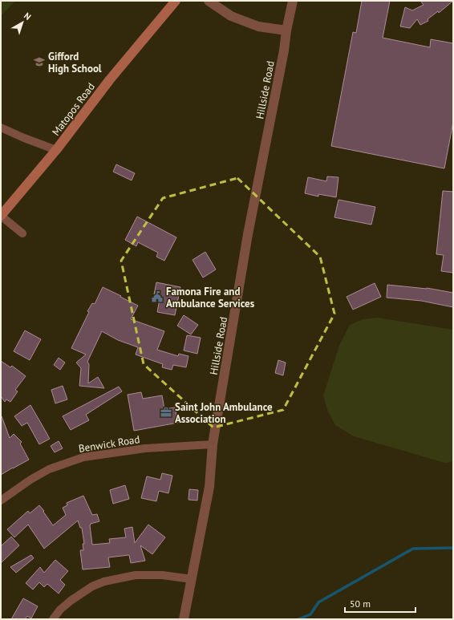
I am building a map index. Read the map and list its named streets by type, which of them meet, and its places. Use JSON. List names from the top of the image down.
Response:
{
  "streets": {
    "main road": ["Matopos Road"],
    "street": ["Hillside Road", "Benwick Road"]
  },
  "crossings": [
    ["Hillside Road", "Benwick Road"]
  ],
  "places": {
    "school or university": ["Gifford High School"],
    "public building": ["Famona Fire and Ambulance Services"],
    "office": ["Saint John Ambulance Association"]
  },
  "scale_bar": "50 m",
  "north": "top right"
}
